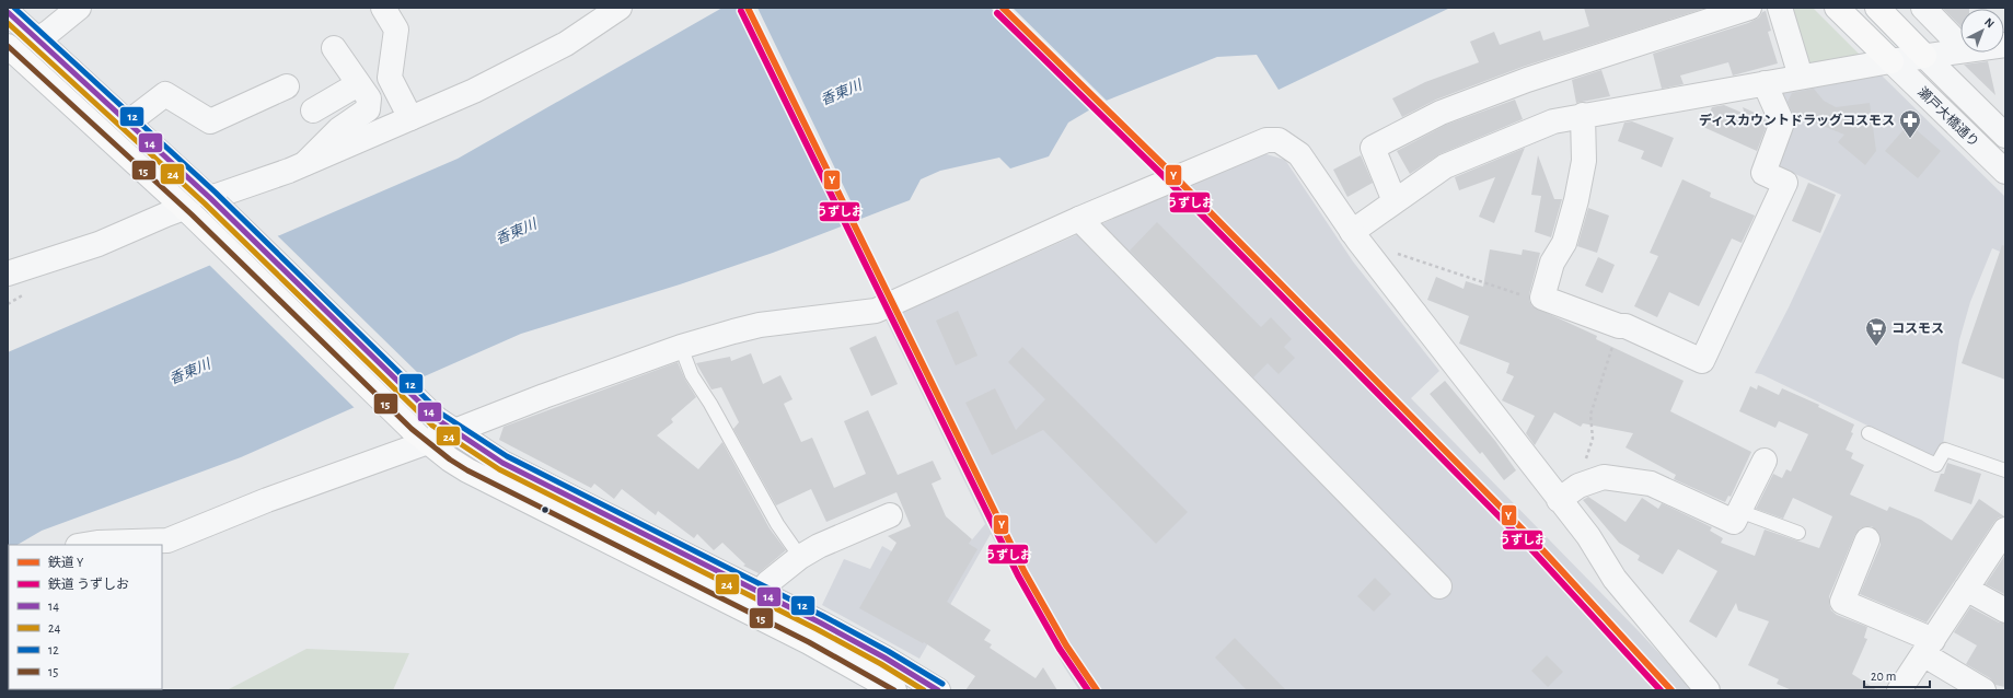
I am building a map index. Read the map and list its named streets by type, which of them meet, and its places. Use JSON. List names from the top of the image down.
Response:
{
  "streets": {
    "street": ["瀬戸大橋通り"]
  },
  "water": ["香東川"],
  "places": {
    "pharmacy": ["ディスカウントドラッグコスモス"],
    "supermarket": ["コスモス"]
  },
  "lines": [
    "rail line Y",
    "transit line 12",
    "rail line うずしお",
    "transit line 14",
    "transit line 24",
    "transit line 15"
  ],
  "legend": [
    "鉄道 Y",
    "鉄道 うずしお",
    "14",
    "24",
    "12",
    "15"
  ],
  "scale_bar": "20 m",
  "north": "top right"
}
